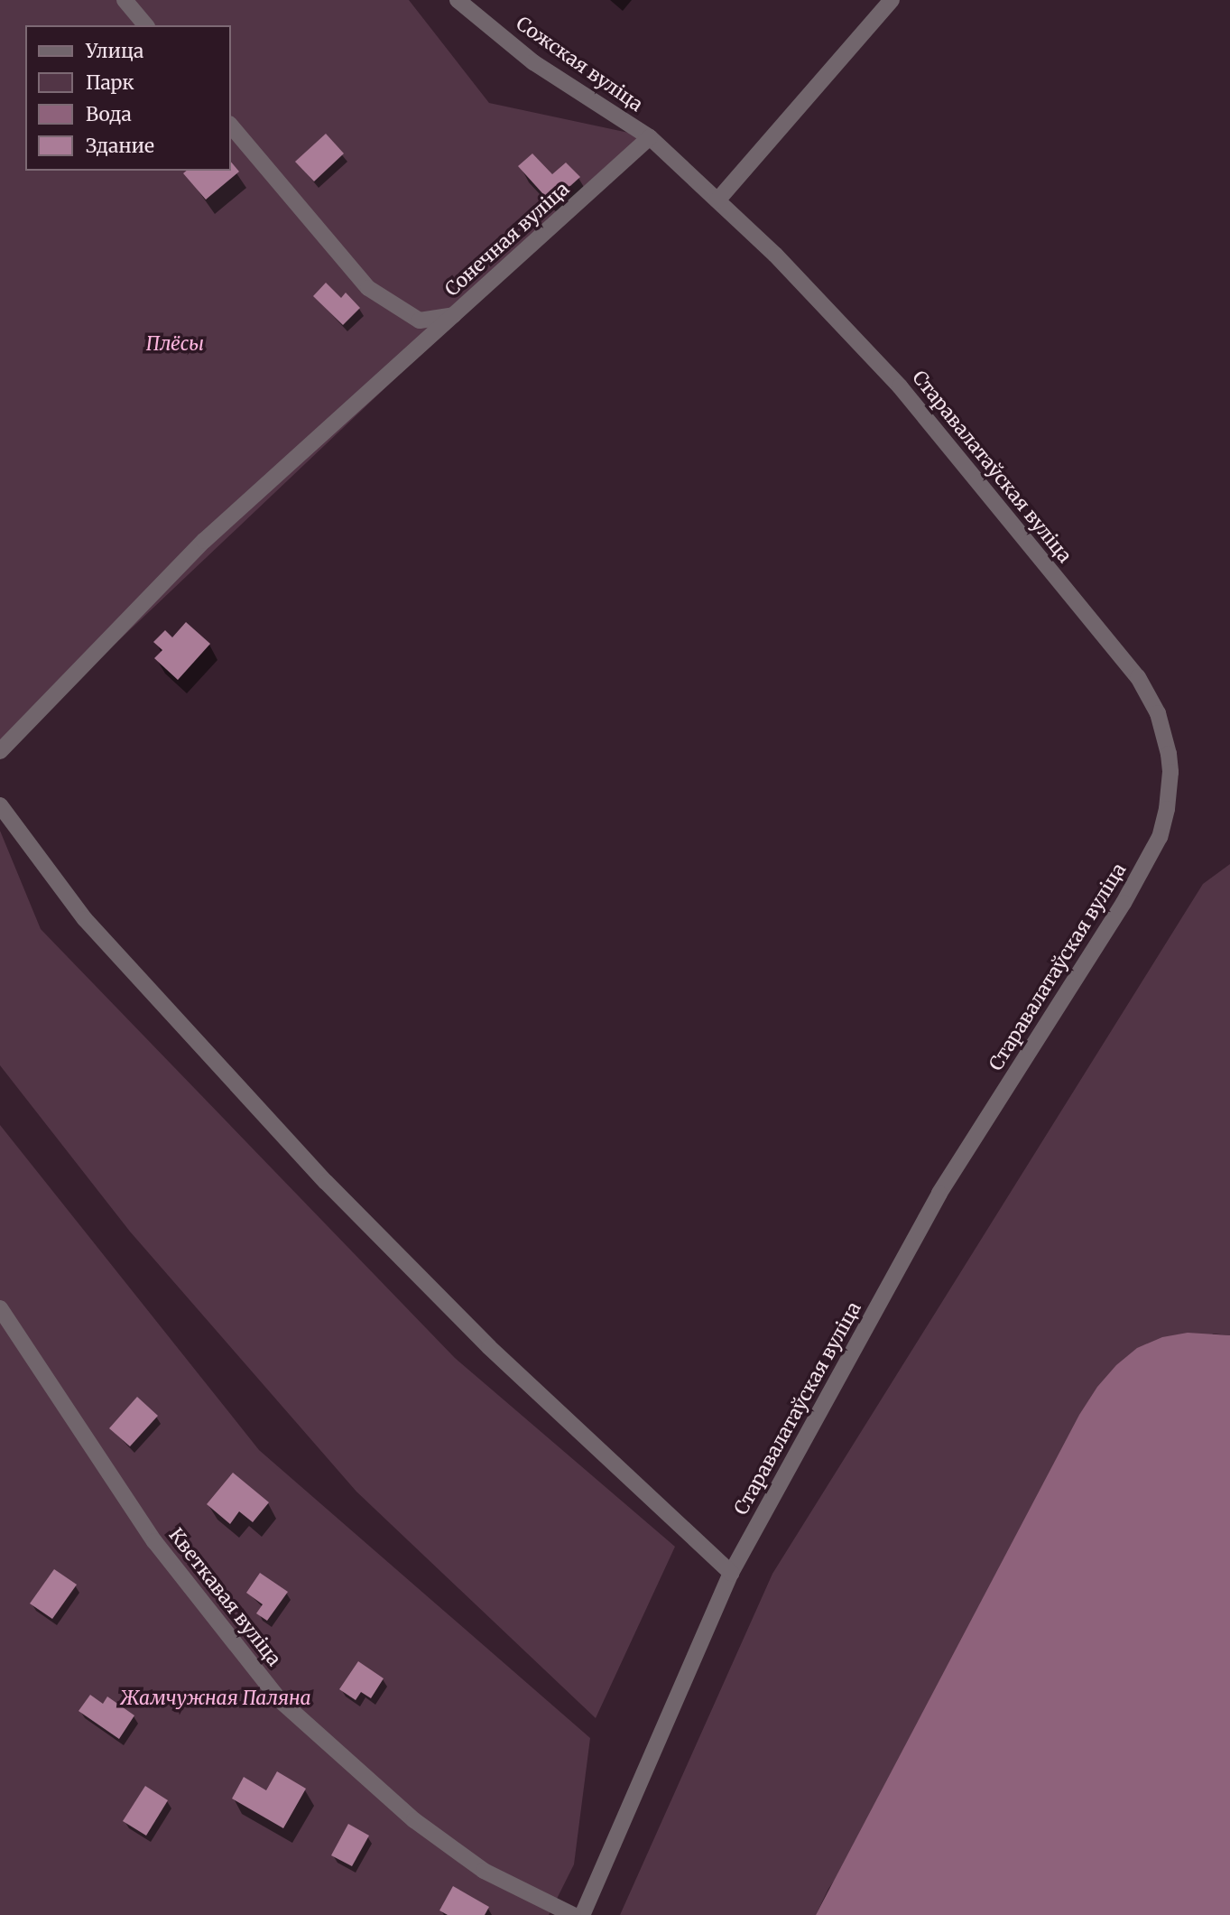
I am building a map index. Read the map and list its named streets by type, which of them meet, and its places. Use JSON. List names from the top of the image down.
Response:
{
  "streets": {
    "street": [
      "Сожская вуліца",
      "Сонечная вуліца",
      "Старавалатаўская вуліца",
      "Кветкавая вуліца"
    ]
  },
  "crossings": [
    ["Сожская вуліца", "Сонечная вуліца"],
    ["Сожская вуліца", "Старавалатаўская вуліца"],
    ["Сонечная вуліца", "Старавалатаўская вуліца"]
  ],
  "parks": ["Плёсы", "Жамчужная Паляна"],
  "legend": [
    "Улица",
    "Парк",
    "Вода",
    "Здание"
  ]
}
